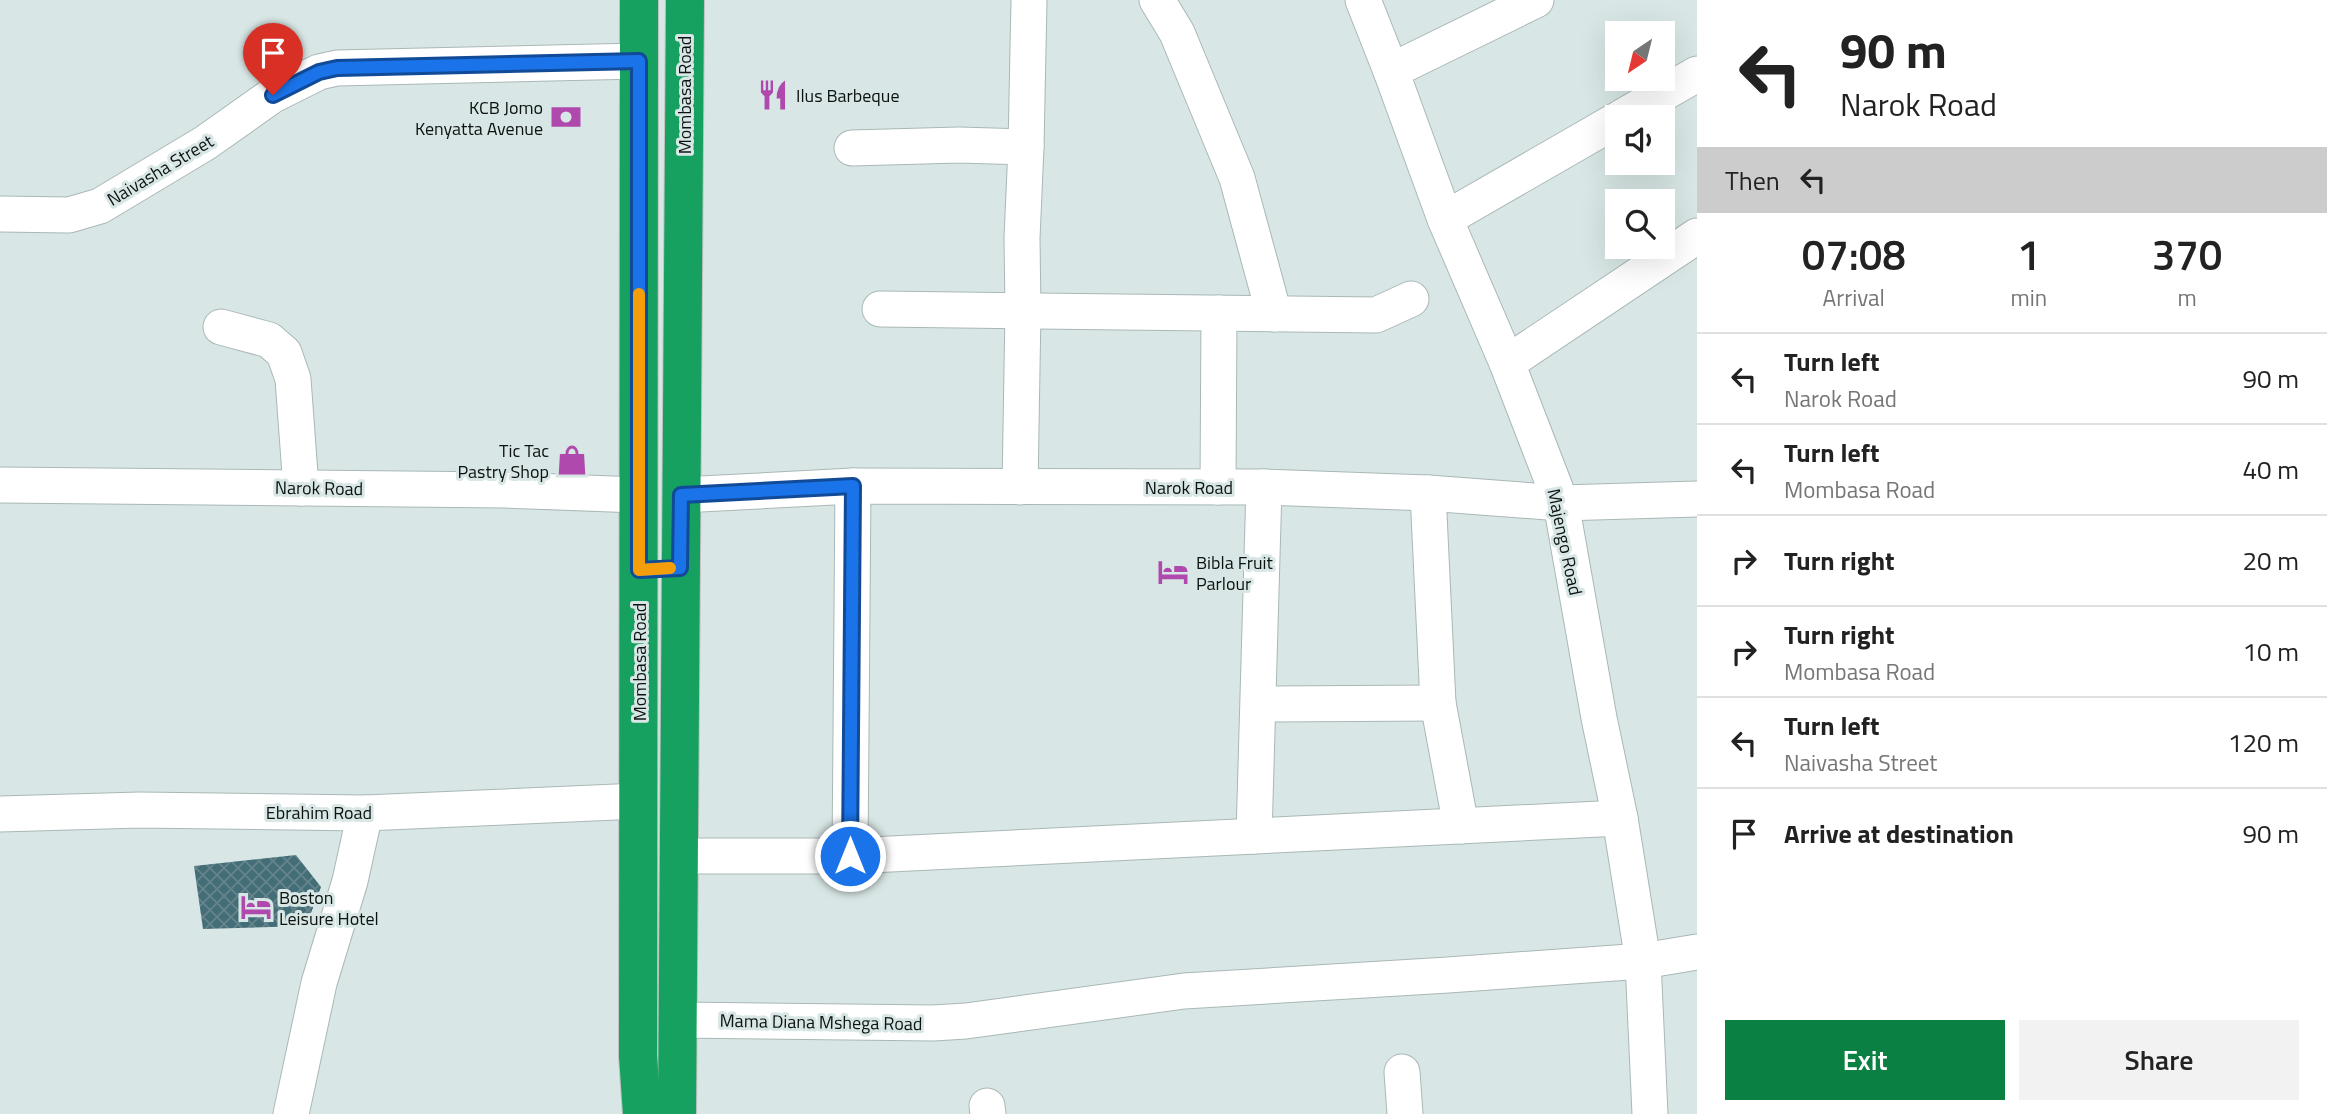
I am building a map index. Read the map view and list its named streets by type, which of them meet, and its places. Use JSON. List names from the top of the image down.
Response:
{
  "streets": {
    "highway": ["Mombasa Road"],
    "street": [
      "Naivasha Street",
      "Narok Road",
      "Majengo Road",
      "Ebrahim Road",
      "Mama Diana Mshega Road"
    ]
  },
  "crossings": [
    ["Mombasa Road", "Naivasha Street"],
    ["Mombasa Road", "Narok Road"],
    ["Mombasa Road", "Ebrahim Road"],
    ["Mombasa Road", "Mama Diana Mshega Road"],
    ["Narok Road", "Majengo Road"],
    ["Majengo Road", "Mama Diana Mshega Road"]
  ],
  "places": {
    "restaurant": ["Ilus Barbeque"],
    "bank": ["KCB Jomo Kenyatta Avenue"],
    "shop": ["Tic Tac Pastry Shop"],
    "hotel": ["Bibla Fruit Parlour", "Boston Leisure Hotel"]
  },
  "north": "bottom left",
  "page": {
    "turn": ["90 m", "Narok Road"],
    "then": "Then",
    "eta": [
      "07:08",
      "Arrival",
      "1",
      "min",
      "370",
      "m"
    ],
    "list": [
      {
        "name": "Turn left",
        "note": "Narok Road",
        "value": "90 m"
      },
      {
        "name": "Turn left",
        "note": "Mombasa Road",
        "value": "40 m"
      },
      {
        "name": "Turn right",
        "value": "20 m"
      },
      {
        "name": "Turn right",
        "note": "Mombasa Road",
        "value": "10 m"
      },
      {
        "name": "Turn left",
        "note": "Naivasha Street",
        "value": "120 m"
      },
      {
        "name": "Arrive at destination",
        "value": "90 m"
      }
    ],
    "buttons": ["Exit", "Share"]
  }
}
